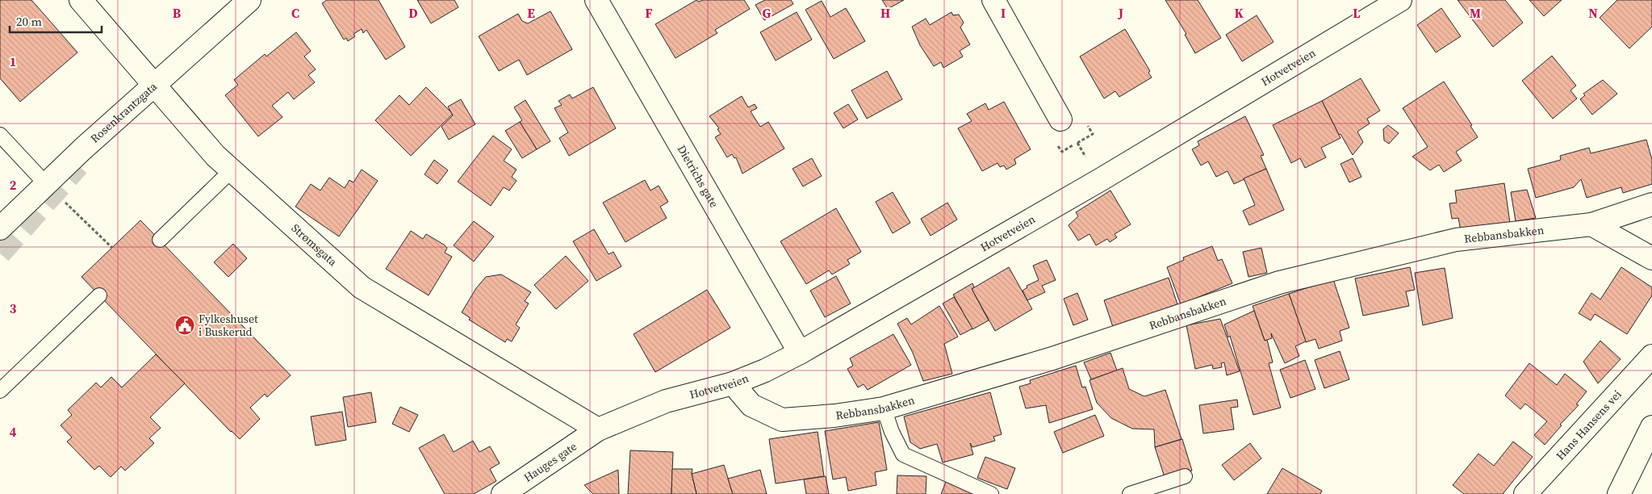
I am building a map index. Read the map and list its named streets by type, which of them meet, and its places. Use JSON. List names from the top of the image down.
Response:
{
  "streets": {
    "street": [
      "Hotvetveien",
      "Rosenkrantzgata",
      "Dietrichs gate",
      "Rebbansbakken",
      "Strømsgata",
      "Hans Hansens vei",
      "Hauges gate"
    ]
  },
  "crossings": [
    ["Hotvetveien", "Dietrichs gate"],
    ["Hotvetveien", "Rebbansbakken"],
    ["Hotvetveien", "Strømsgata"],
    ["Hotvetveien", "Hauges gate"],
    ["Rosenkrantzgata", "Strømsgata"],
    ["Strømsgata", "Hauges gate"]
  ],
  "places": {
    "public building": ["Fylkeshuset i Buskerud"]
  },
  "scale_bar": "20 m",
  "grid": {
    "columns": [
      "B",
      "C",
      "D",
      "E",
      "F",
      "G",
      "H",
      "I",
      "J",
      "K",
      "L",
      "M",
      "N"
    ],
    "rows": [
      "1",
      "2",
      "3",
      "4"
    ]
  }
}
